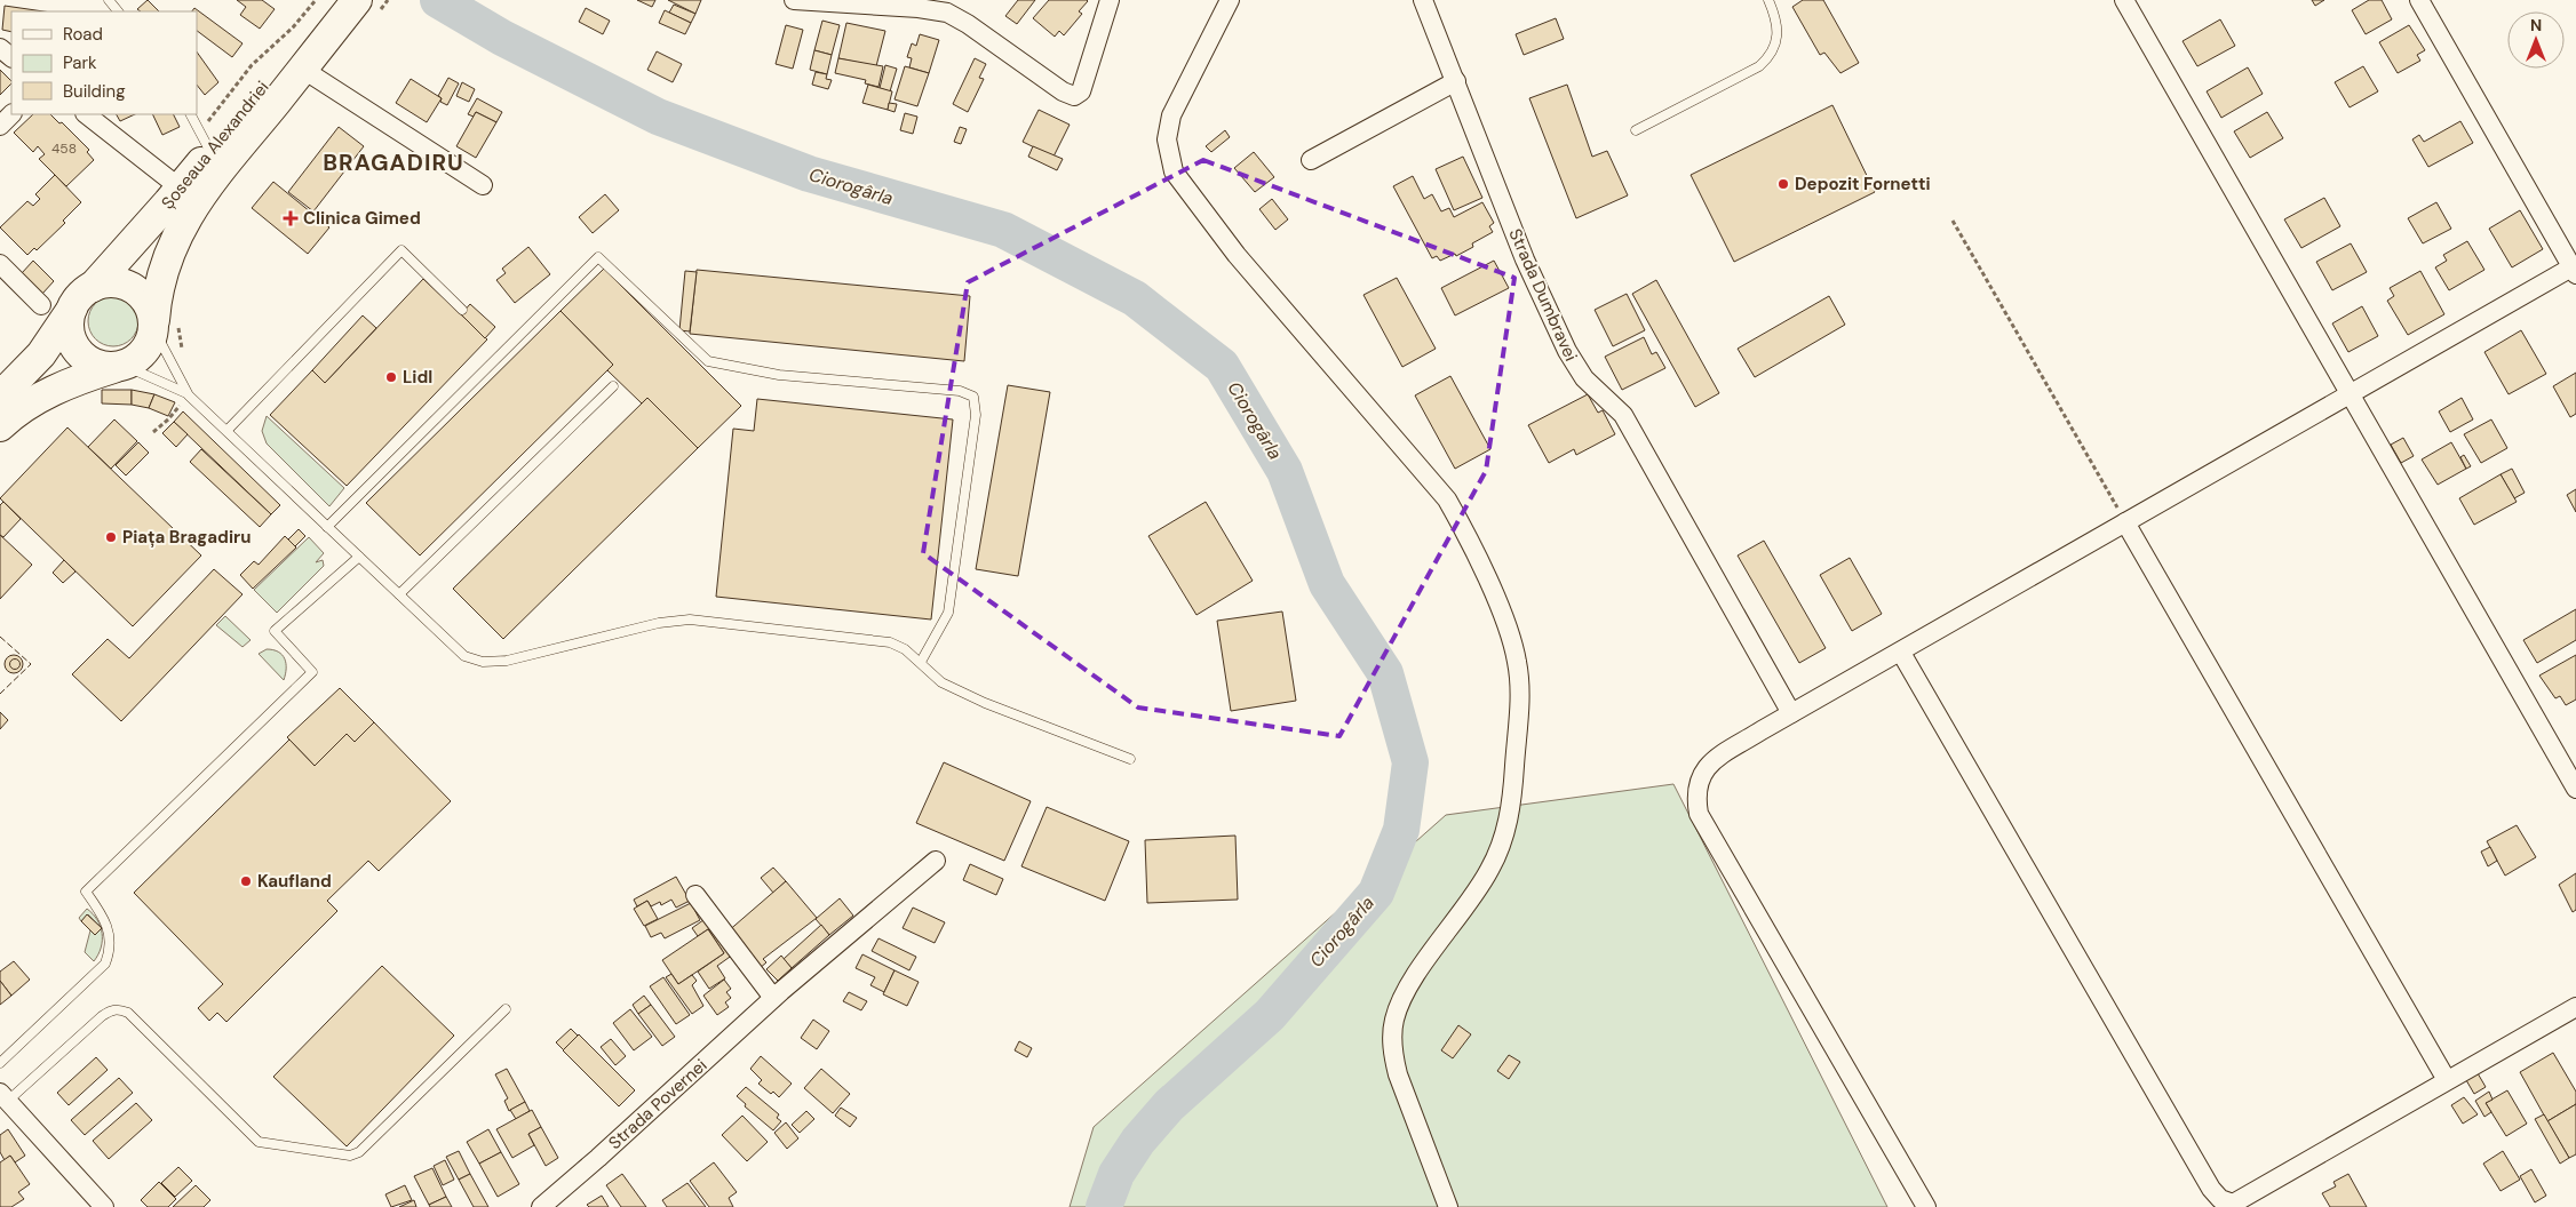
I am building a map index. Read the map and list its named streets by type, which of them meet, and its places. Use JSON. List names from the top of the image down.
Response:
{
  "streets": {
    "highway": ["Șoseaua Alexandriei"],
    "street": ["Strada Dumbravei", "Strada Povernei"]
  },
  "districts": ["BRAGADIRU"],
  "water": ["Ciorogârla"],
  "places": {
    "other": [
      "Depozit Fornetti",
      "Lidl",
      "Piața Bragadiru",
      "Kaufland"
    ],
    "health": ["Clinica Gimed"]
  },
  "house_numbers": ["458"],
  "legend": ["Road", "Park", "Building"],
  "north": "top"
}
